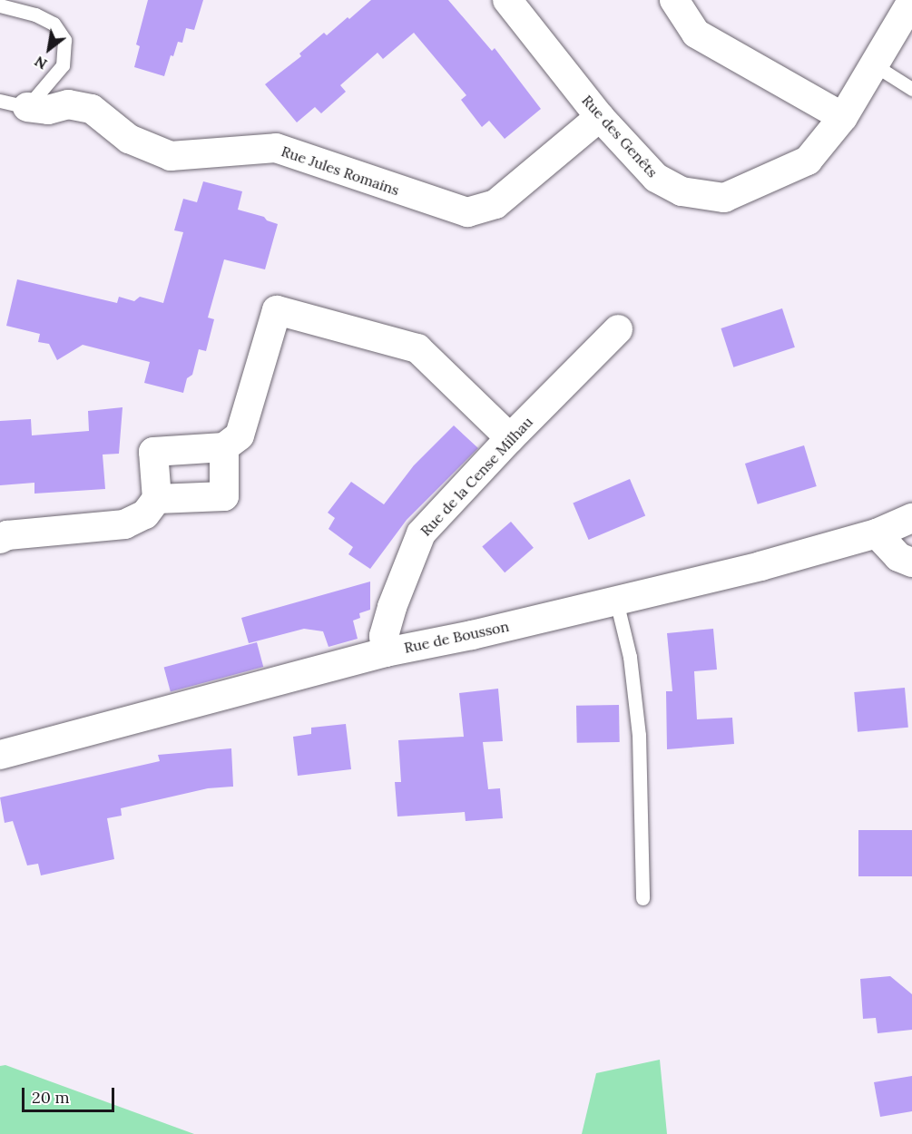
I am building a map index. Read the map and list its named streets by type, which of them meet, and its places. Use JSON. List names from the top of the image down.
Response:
{
  "streets": {
    "street": [
      "Rue des Genêts",
      "Rue Jules Romains",
      "Rue de la Cense Milhau",
      "Rue de Bousson"
    ]
  },
  "crossings": [
    ["Rue des Genêts", "Rue Jules Romains"],
    ["Rue de la Cense Milhau", "Rue de Bousson"]
  ],
  "scale_bar": "20 m",
  "north": "bottom left"
}
